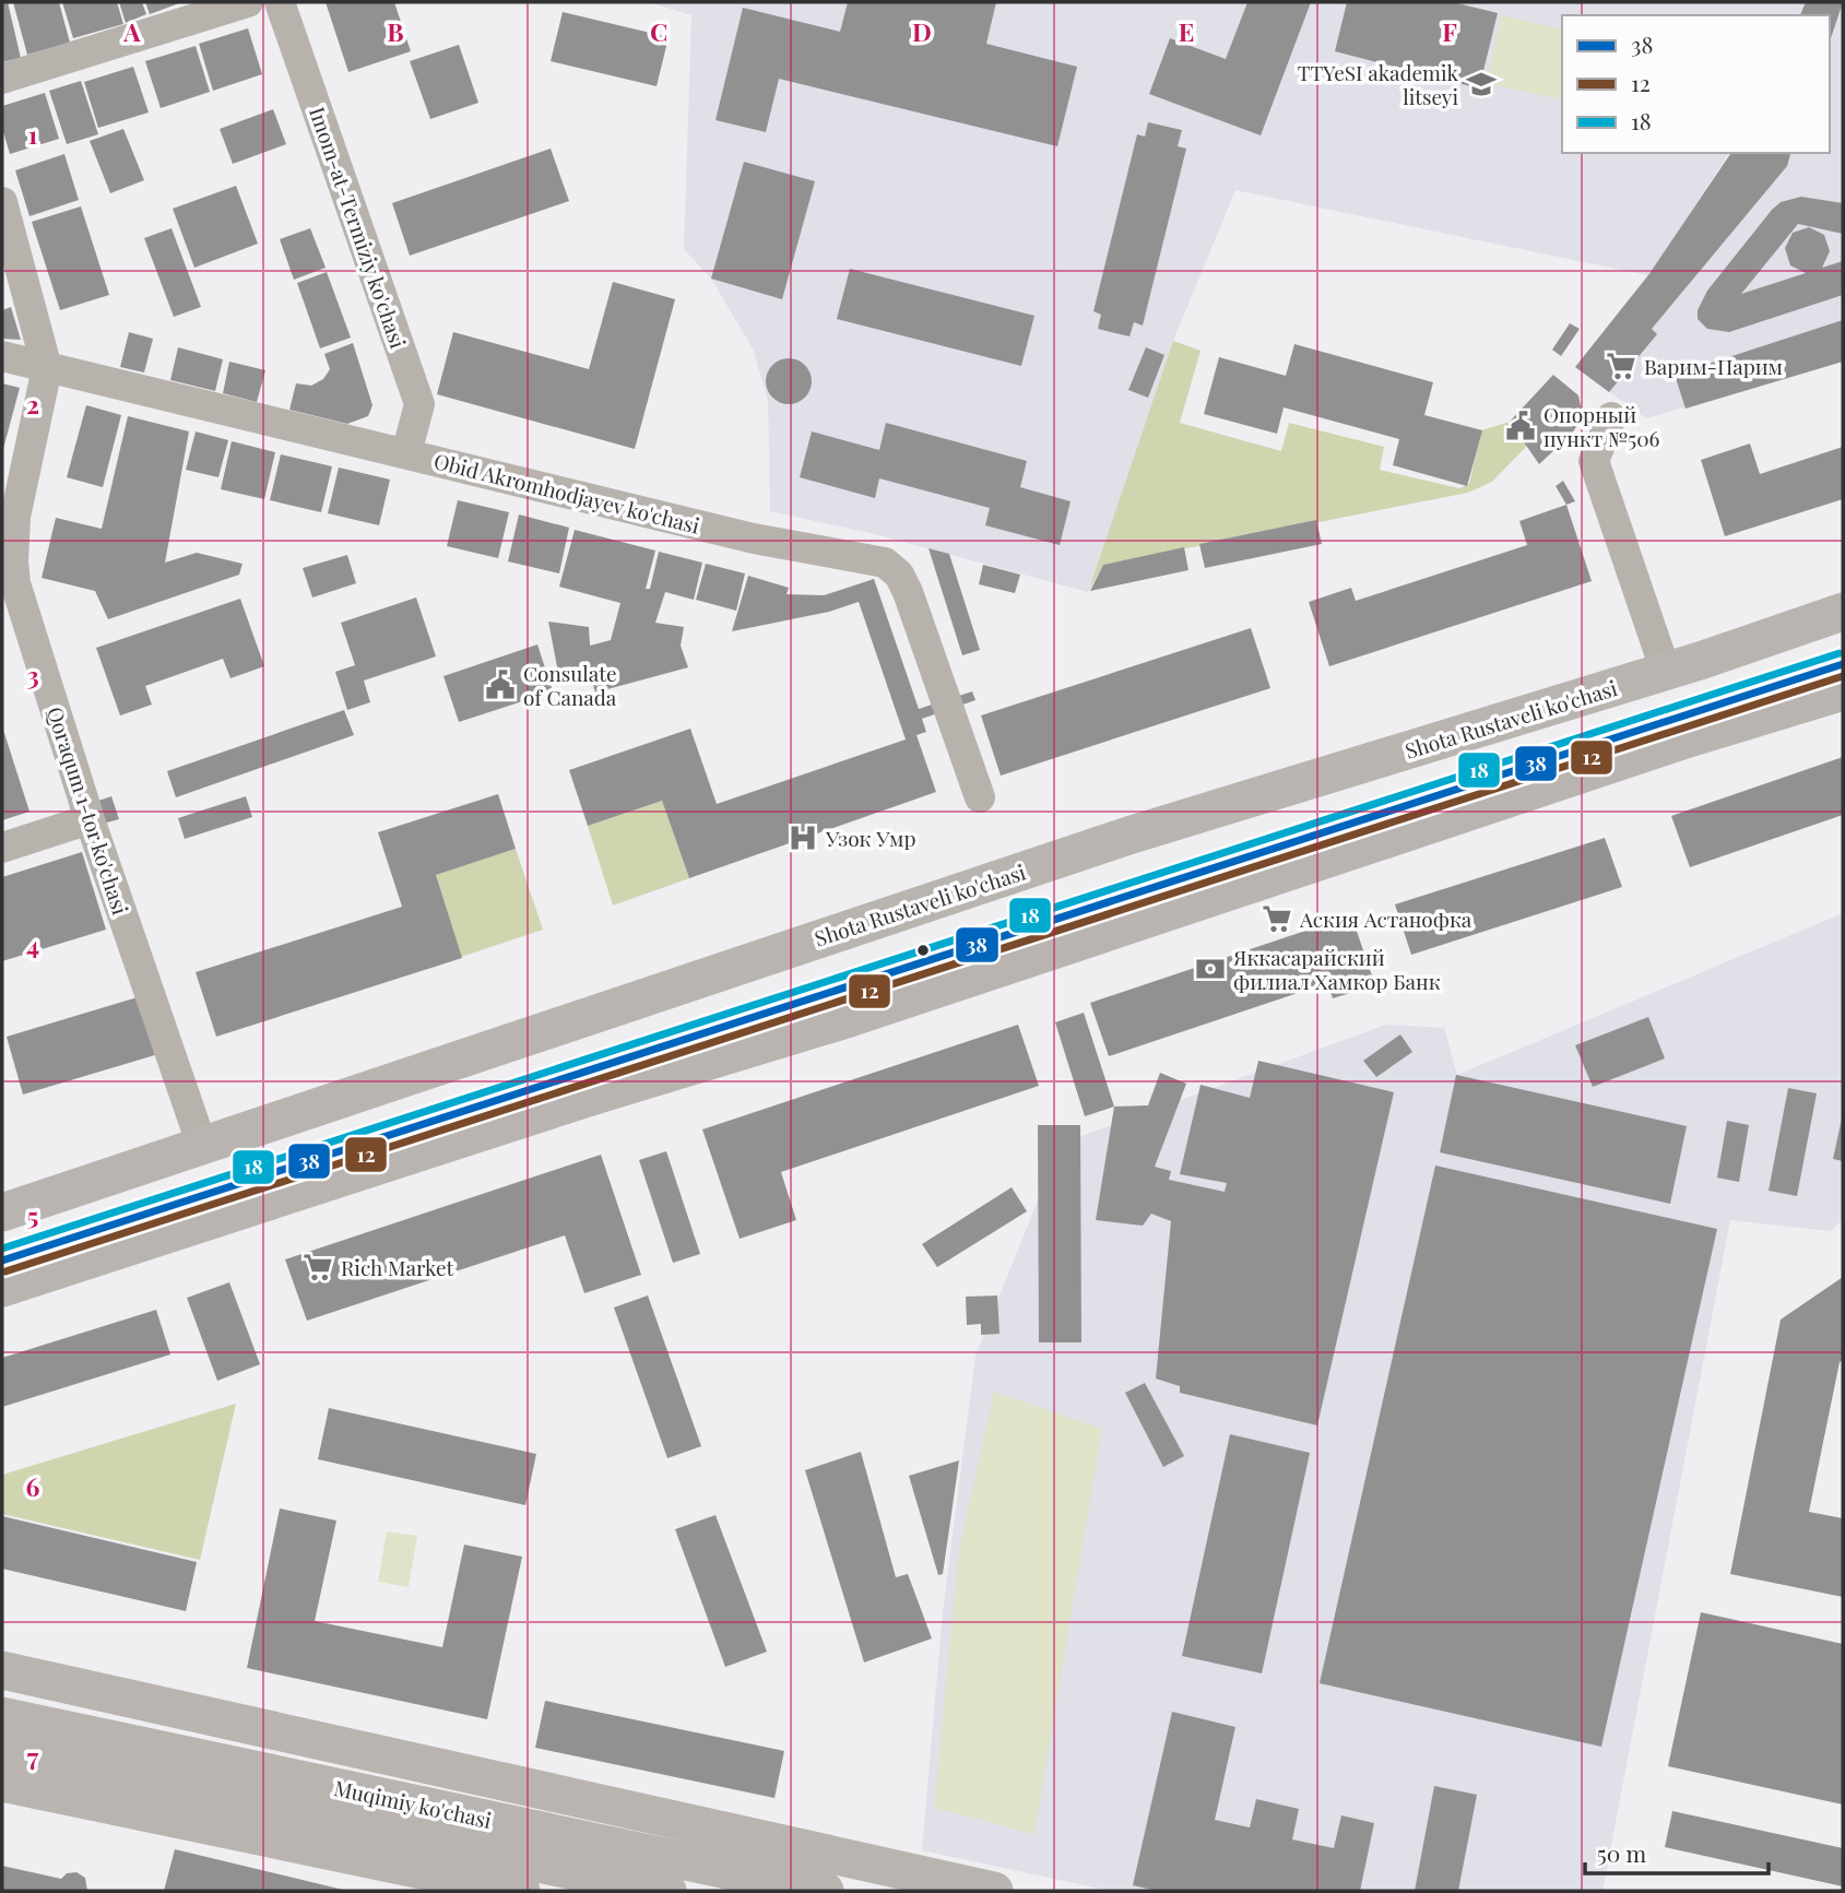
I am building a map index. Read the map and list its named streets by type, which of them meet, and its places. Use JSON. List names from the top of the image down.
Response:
{
  "streets": {
    "main road": ["Shota Rustaveli ko'chasi", "Muqimiy ko'chasi"],
    "street": ["Imom-at-Termiziy ko'chasi", "Obid Akromhodjayev ko'chasi", "Qoraqum 1-tor ko'chasi"]
  },
  "crossings": [
    ["Imom-at-Termiziy ko'chasi", "Obid Akromhodjayev ko'chasi"],
    ["Obid Akromhodjayev ko'chasi", "Qoraqum 1-tor ko'chasi"],
    ["Shota Rustaveli ko'chasi", "Qoraqum 1-tor ko'chasi"]
  ],
  "places": {
    "school or university": ["TTYeSI akademik litseyi"],
    "supermarket": ["Варим-Парим", "Аския Астанофка", "Rich Market"],
    "public building": ["Опорный пункт №506", "Consulate of Canada"],
    "hospital": ["Узок Умр"],
    "bank": ["Яккасарайский филиал Хамкор Банк"]
  },
  "lines": ["transit line 18", "transit line 38", "transit line 12"],
  "legend": ["38", "12", "18"],
  "scale_bar": "50 m",
  "grid": {
    "columns": [
      "A",
      "B",
      "C",
      "D",
      "E",
      "F"
    ],
    "rows": [
      "1",
      "2",
      "3",
      "4",
      "5",
      "6",
      "7"
    ]
  }
}
